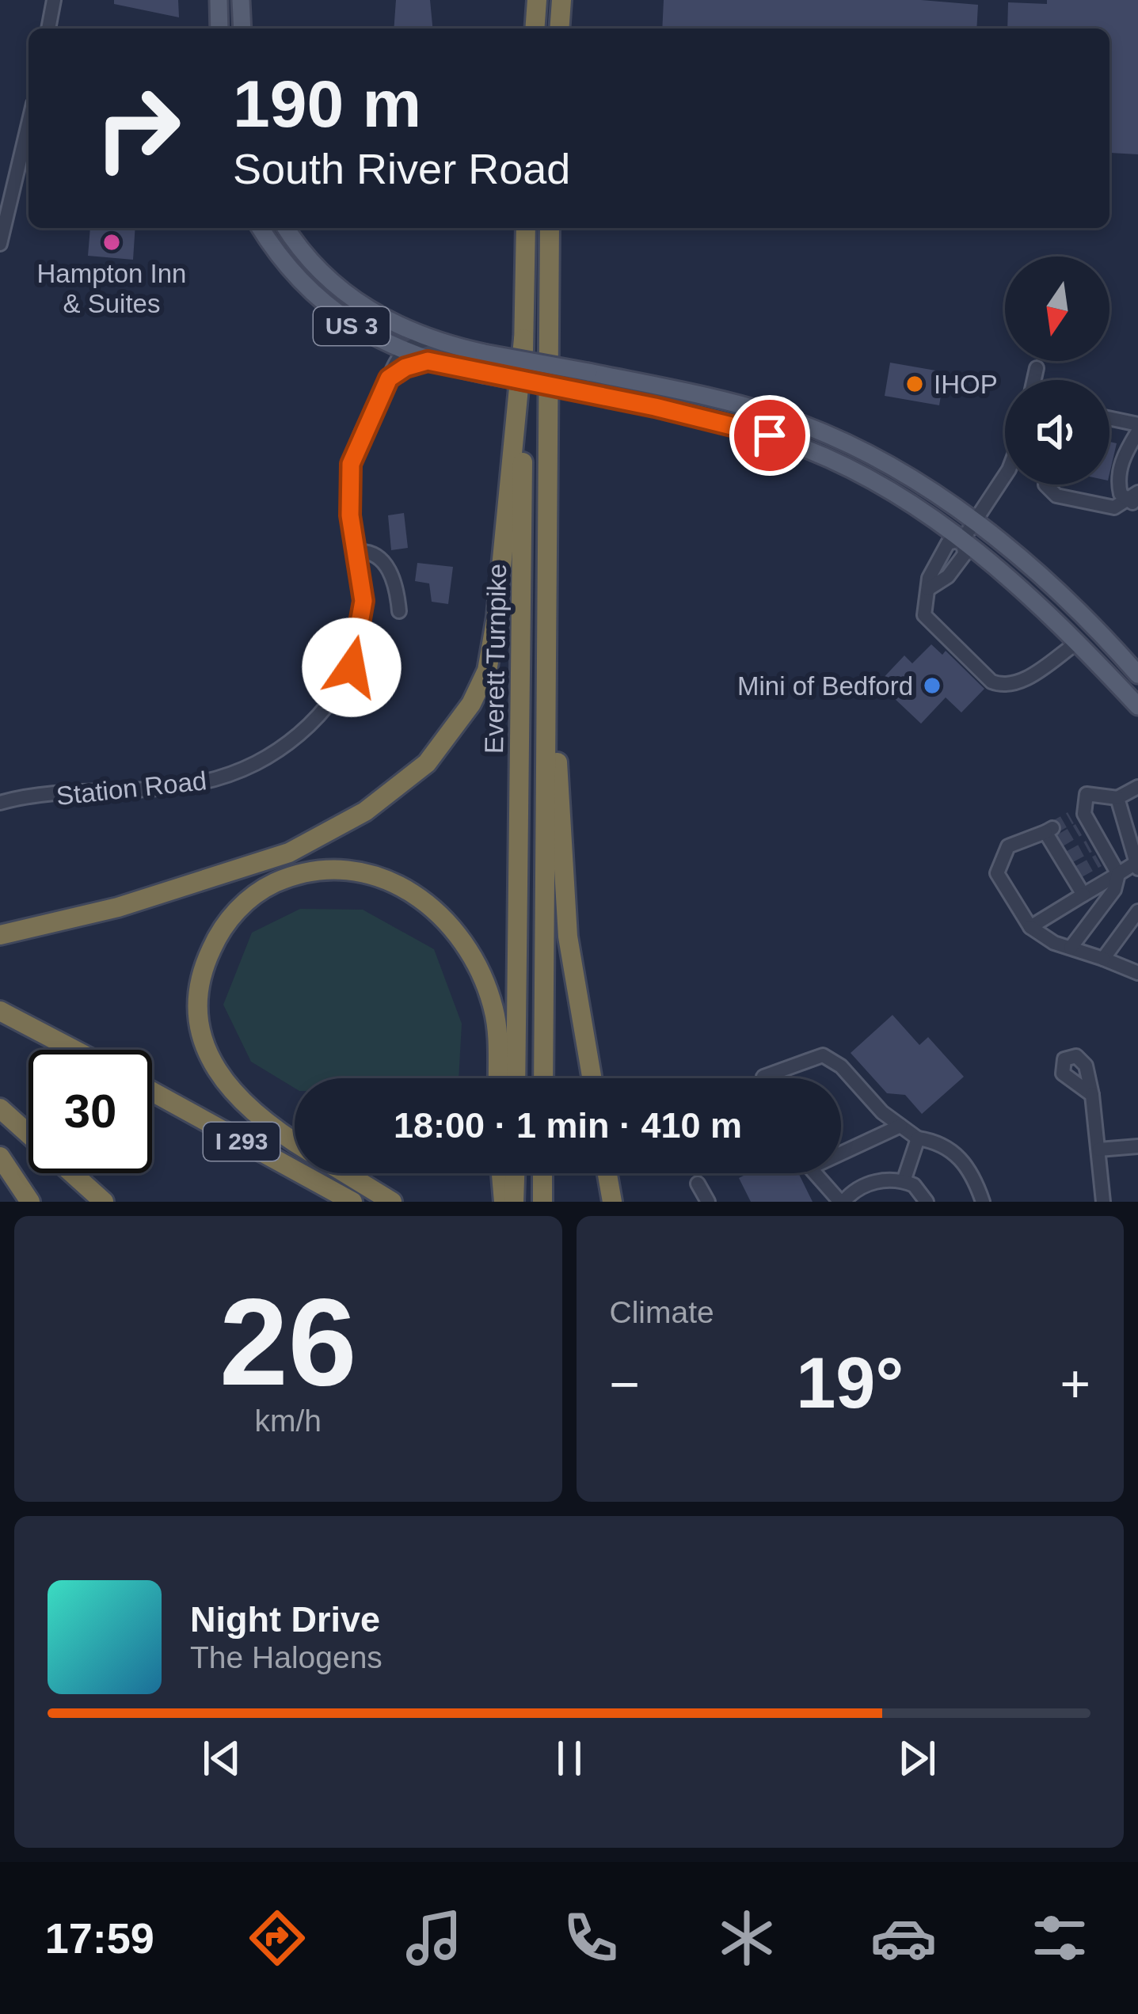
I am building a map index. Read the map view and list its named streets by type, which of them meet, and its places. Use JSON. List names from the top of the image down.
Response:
{
  "streets": {
    "highway": ["Everett Turnpike", "I 293"],
    "main road": ["US 3"],
    "street": ["Station Road"]
  },
  "crossings": [
    ["US 3", "Station Road"]
  ],
  "places": ["Hampton Inn & Suites", "IHOP", "Mini of Bedford"],
  "north": "bottom",
  "page": {
    "turn": ["190 m", "South River Road"],
    "limit": "30",
    "trip": "18:00 · 1 min · 410 m",
    "tile": [
      ["26", "km/h"],
      "Climate"
    ],
    "heat": ["−", "19°", "+"],
    "song": ["Night Drive", "The Halogens"],
    "tabs": "17:59"
  }
}
